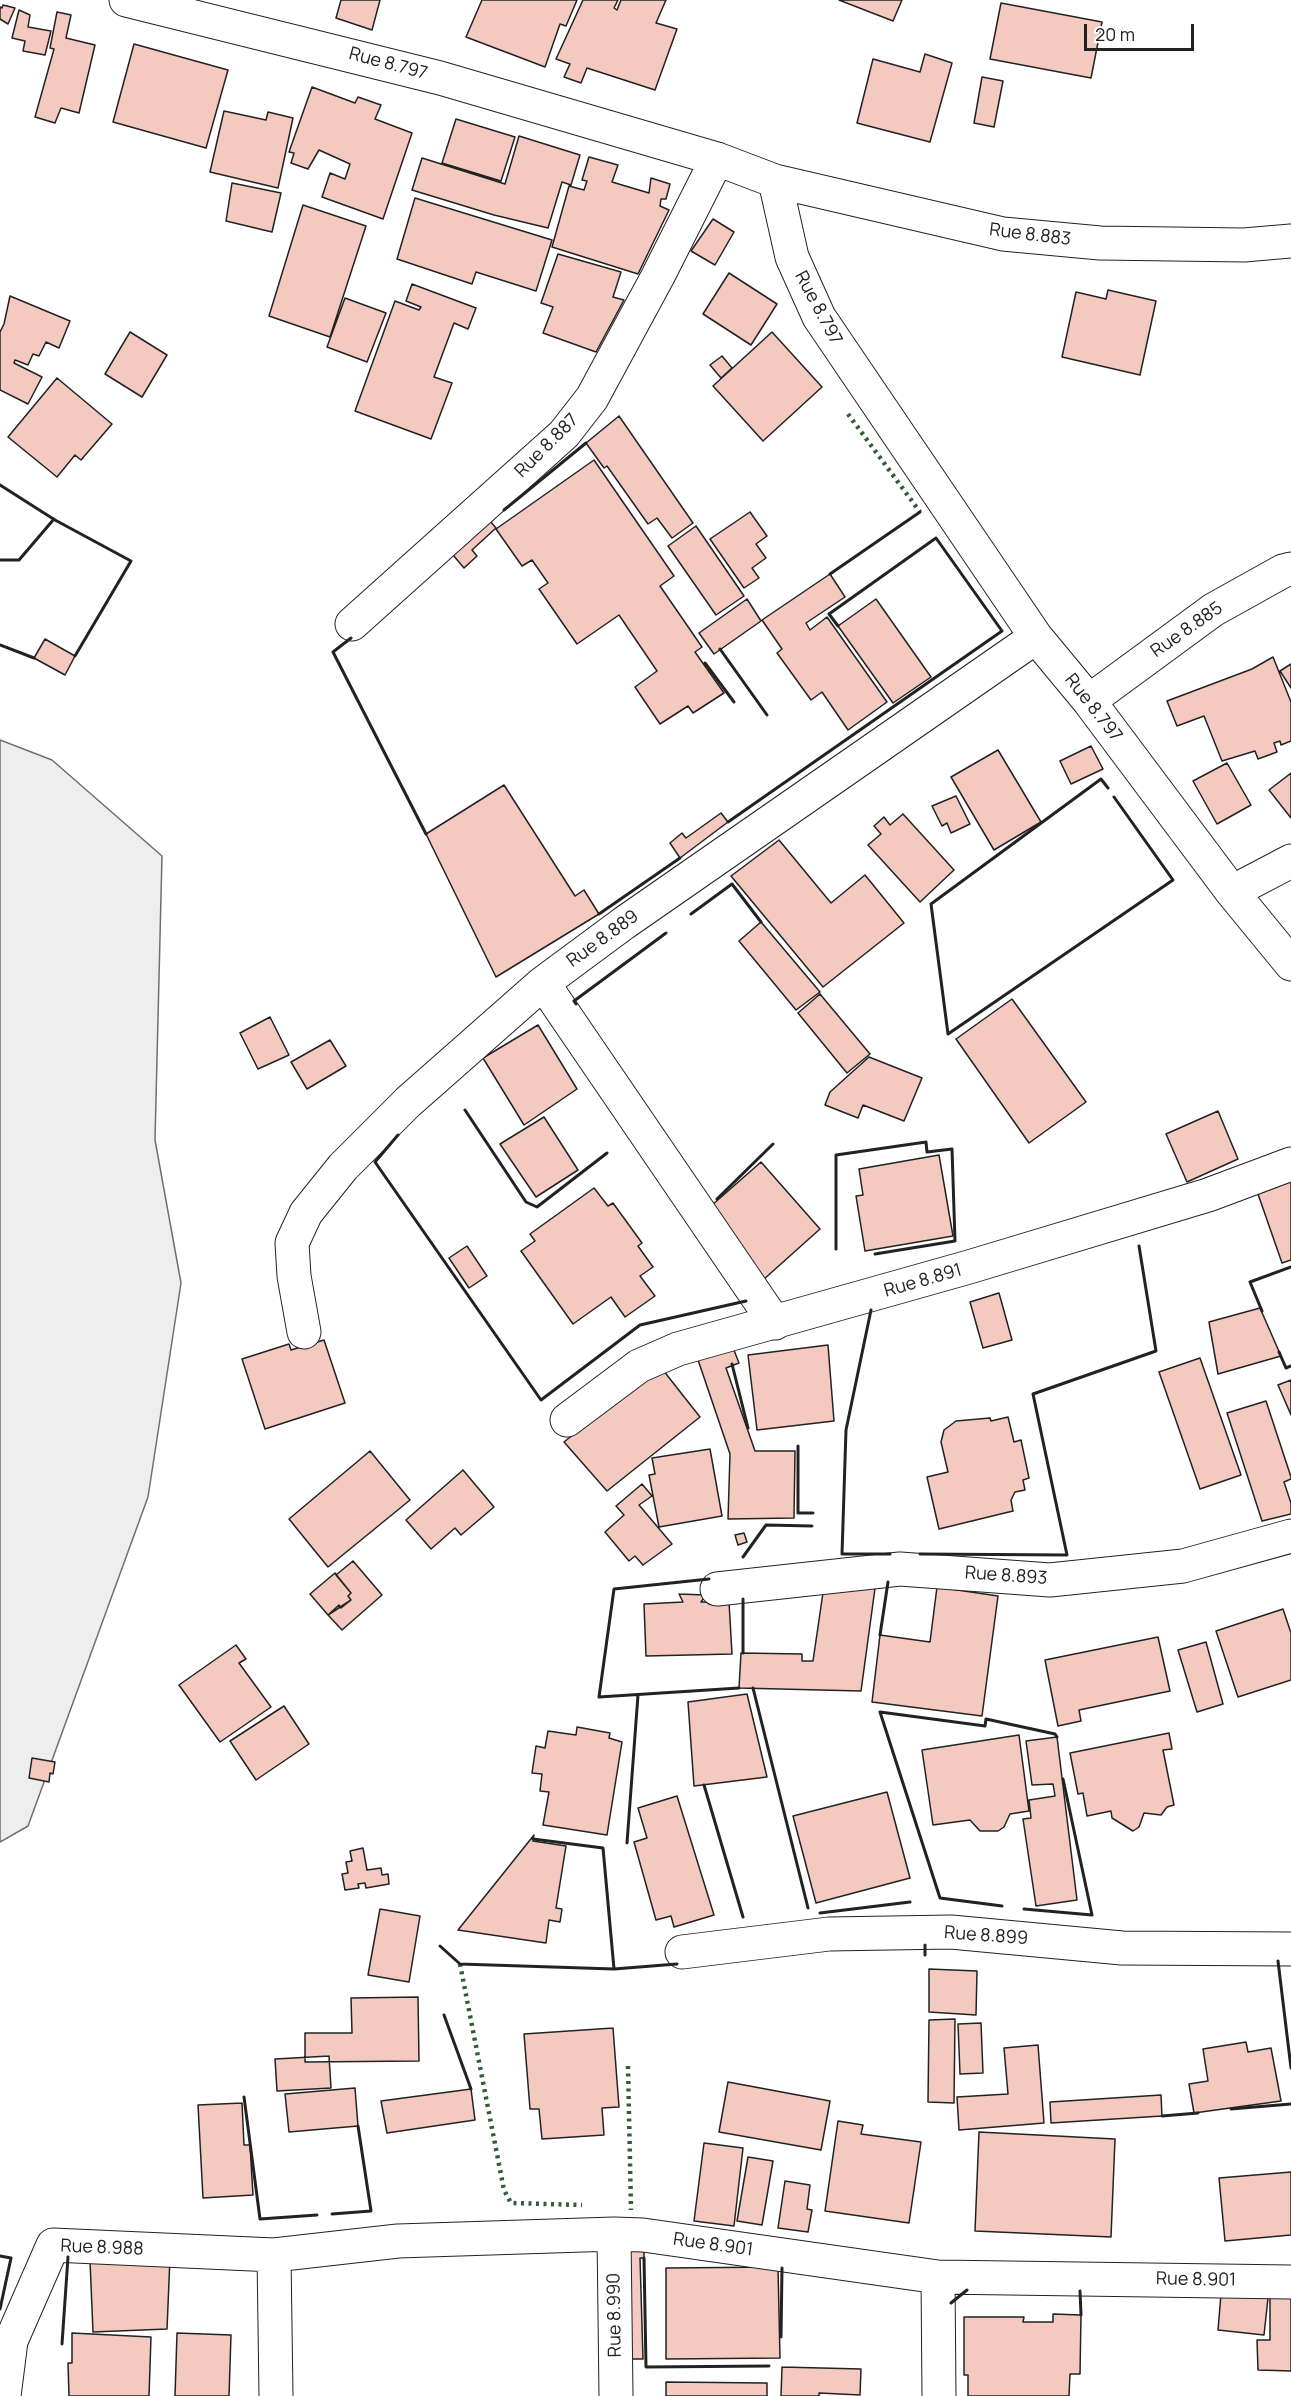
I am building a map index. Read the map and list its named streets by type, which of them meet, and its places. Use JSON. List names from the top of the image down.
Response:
{
  "streets": {
    "street": [
      "Rue 8.797",
      "Rue 8.883",
      "Rue 8.887",
      "Rue 8.885",
      "Rue 8.889",
      "Rue 8.891",
      "Rue 8.893",
      "Rue 8.899",
      "Rue 8.901",
      "Rue 8.988",
      "Rue 8.990"
    ]
  },
  "crossings": [
    ["Rue 8.797", "Rue 8.883"],
    ["Rue 8.797", "Rue 8.887"],
    ["Rue 8.797", "Rue 8.885"],
    ["Rue 8.797", "Rue 8.889"],
    ["Rue 8.901", "Rue 8.988"],
    ["Rue 8.901", "Rue 8.990"]
  ],
  "scale_bar": "20 m"
}
